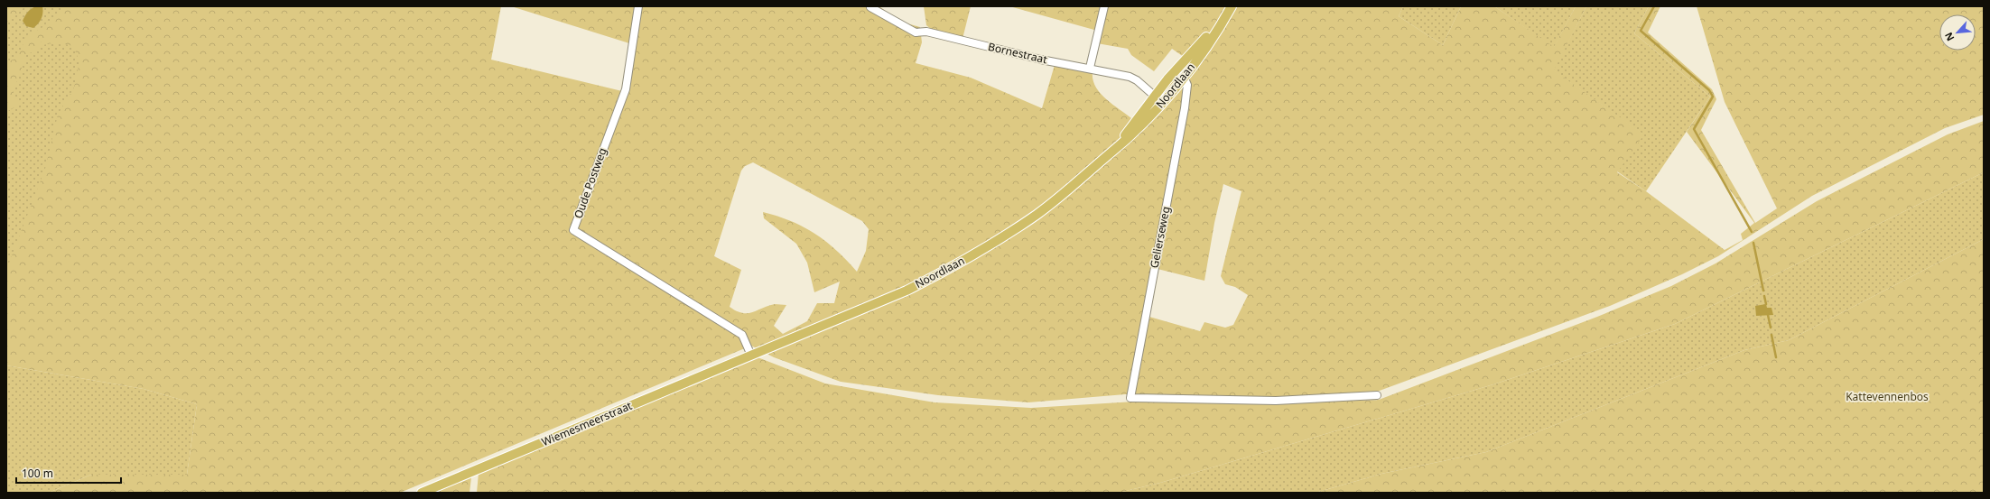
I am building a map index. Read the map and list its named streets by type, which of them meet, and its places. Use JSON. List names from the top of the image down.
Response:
{
  "streets": {
    "main road": ["Noordlaan", "Wiemesmeerstraat"],
    "street": ["Bornestraat", "Oude Postweg", "Gelierseweg"]
  },
  "crossings": [
    ["Bornestraat", "Noordlaan"],
    ["Noordlaan", "Oude Postweg"],
    ["Noordlaan", "Gelierseweg"],
    ["Noordlaan", "Wiemesmeerstraat"],
    ["Oude Postweg", "Wiemesmeerstraat"]
  ],
  "parks": ["Kattevennenbos"],
  "scale_bar": "100 m",
  "north": "bottom left"
}
